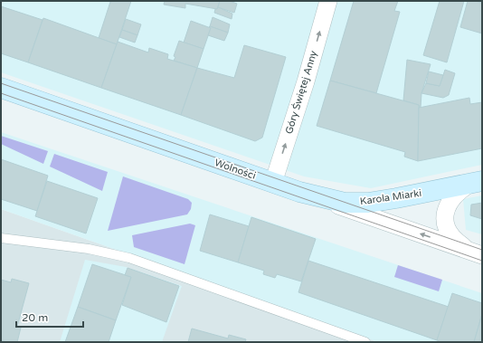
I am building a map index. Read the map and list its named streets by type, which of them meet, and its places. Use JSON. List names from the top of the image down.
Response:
{
  "streets": {
    "main road": ["Wolności", "Karola Miarki"],
    "street": ["Góry Świętej Anny"]
  },
  "crossings": [
    ["Góry Świętej Anny", "Wolności"],
    ["Wolności", "Karola Miarki"]
  ],
  "one_way": ["Góry Świętej Anny"],
  "scale_bar": "20 m"
}
